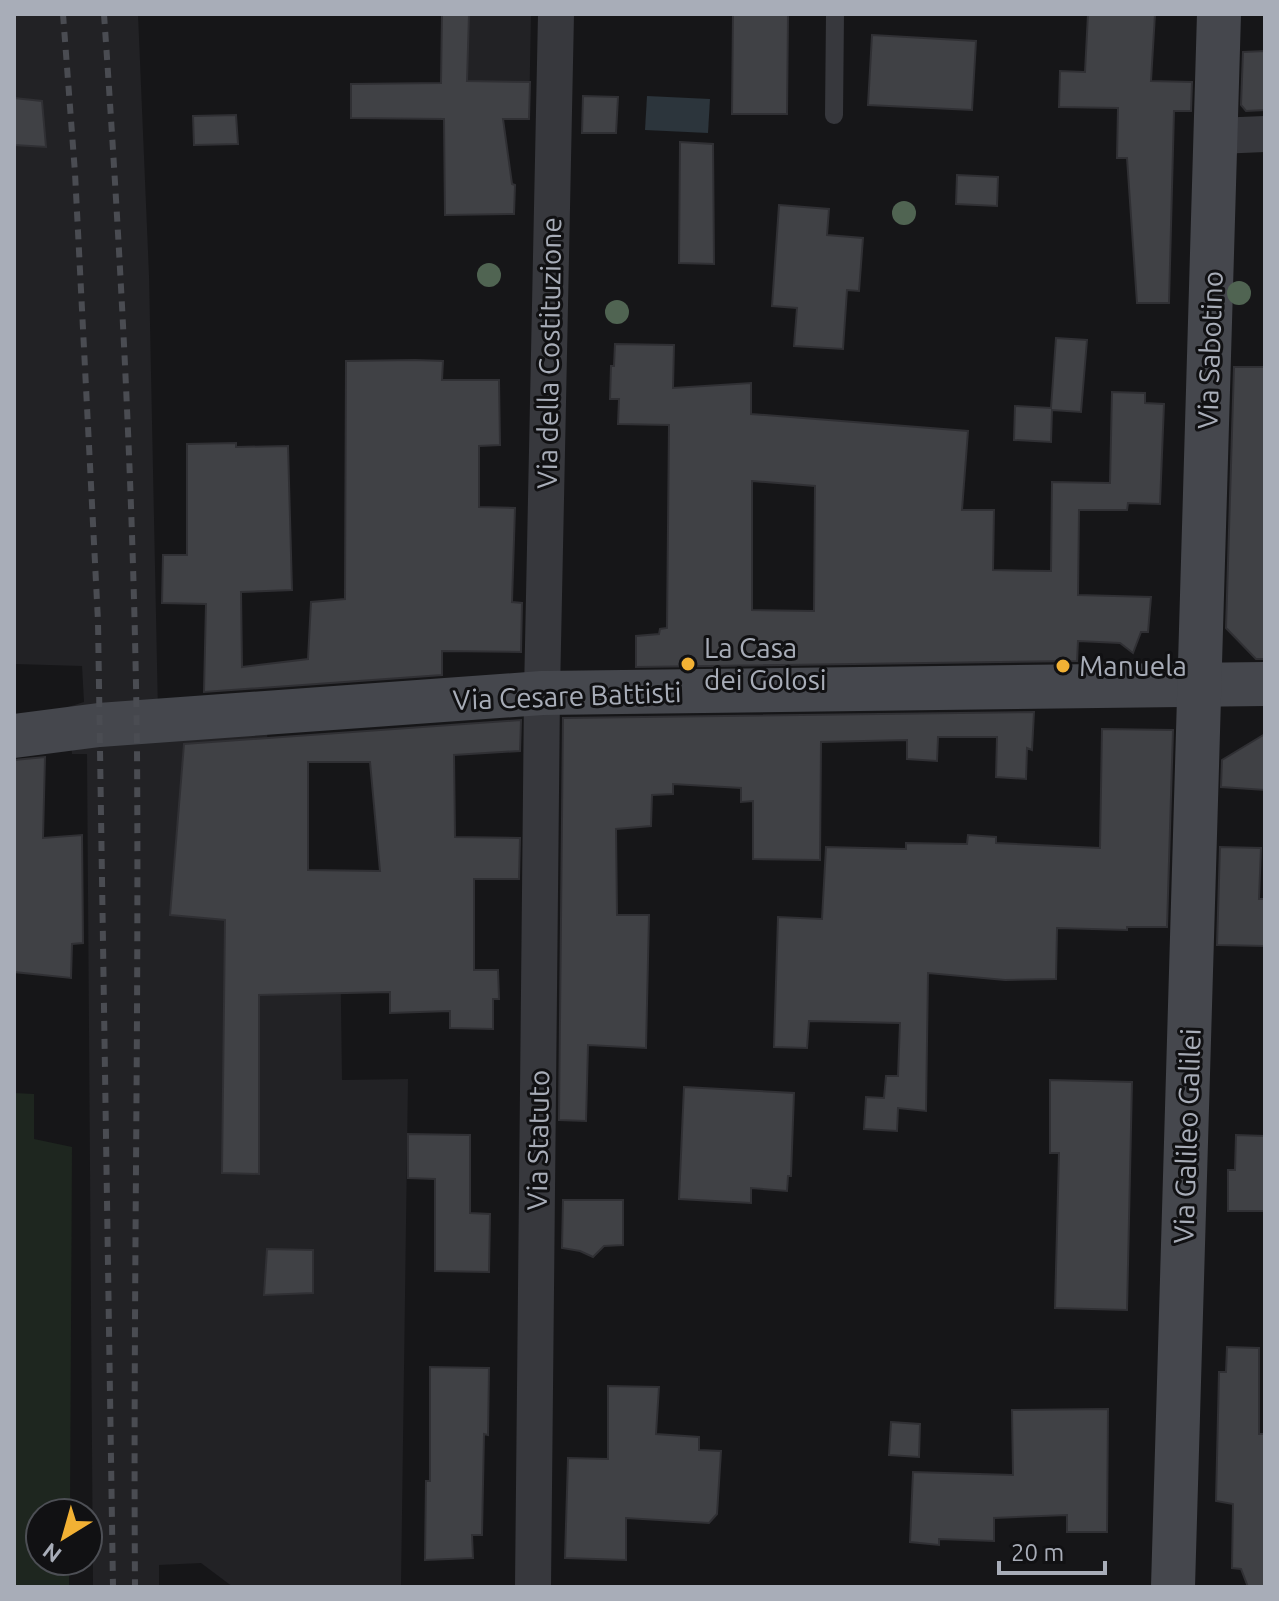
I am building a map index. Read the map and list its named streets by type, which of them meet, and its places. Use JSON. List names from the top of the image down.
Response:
{
  "streets": {
    "street": [
      "Via Sabotino",
      "Via della Costituzione",
      "Via Cesare Battisti",
      "Via Galileo Galilei",
      "Via Statuto"
    ]
  },
  "crossings": [
    ["Via Sabotino", "Via Cesare Battisti"],
    ["Via Sabotino", "Via Galileo Galilei"],
    ["Via della Costituzione", "Via Cesare Battisti"],
    ["Via della Costituzione", "Via Statuto"],
    ["Via Cesare Battisti", "Via Galileo Galilei"],
    ["Via Cesare Battisti", "Via Statuto"]
  ],
  "places": ["La Casa dei Golosi", "Manuela"],
  "scale_bar": "20 m",
  "north": "bottom left"
}
